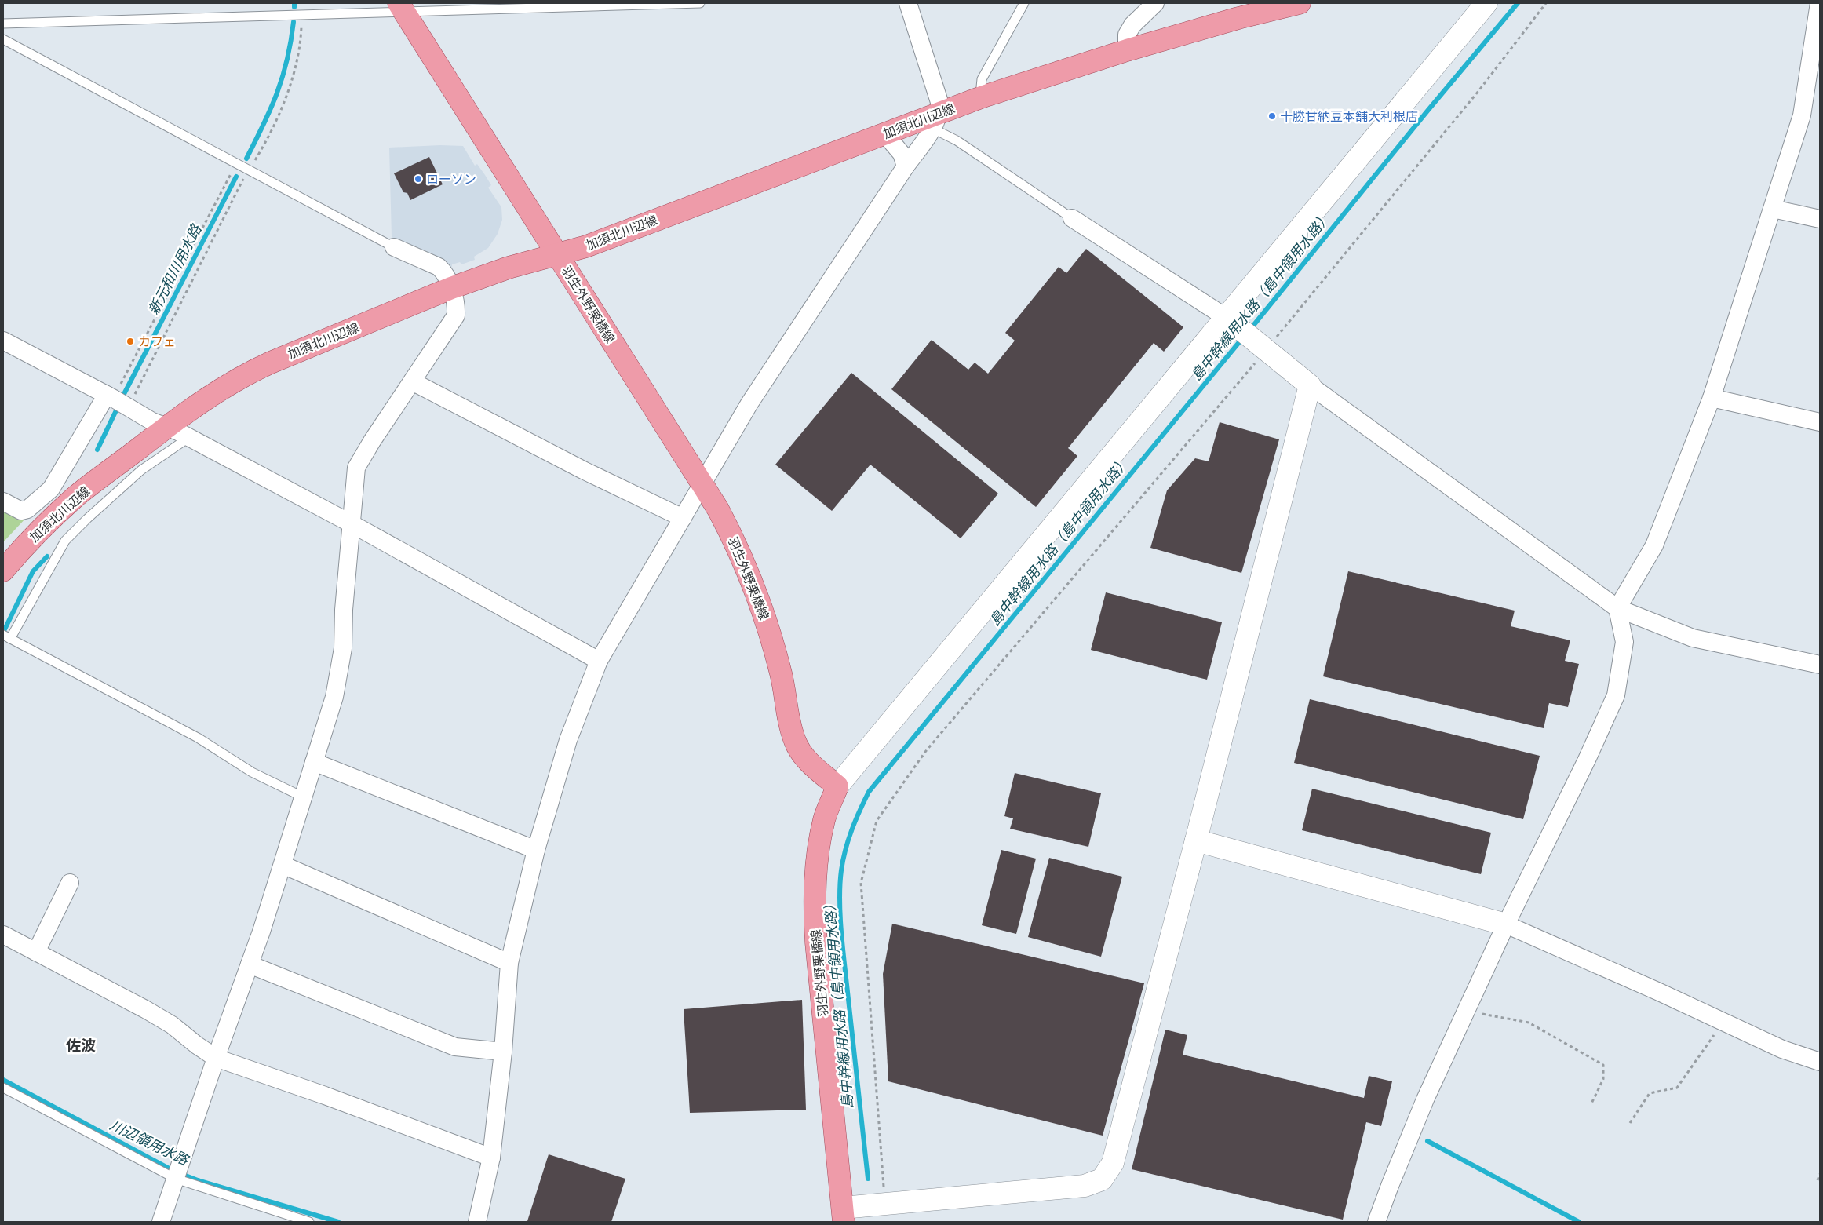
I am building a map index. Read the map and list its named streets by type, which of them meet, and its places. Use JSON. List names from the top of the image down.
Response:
{
  "streets": {
    "main road": ["加須北川辺線", "羽生外野栗橋線"]
  },
  "crossings": [
    ["加須北川辺線", "羽生外野栗橋線"]
  ],
  "districts": ["佐波"],
  "water": ["新元和川用水路", "島中幹線用水路（島中領用水路）", "川辺領用水路"],
  "places": ["十勝甘納豆本舗大利根店", "ローソン", "カフェ"]
}
